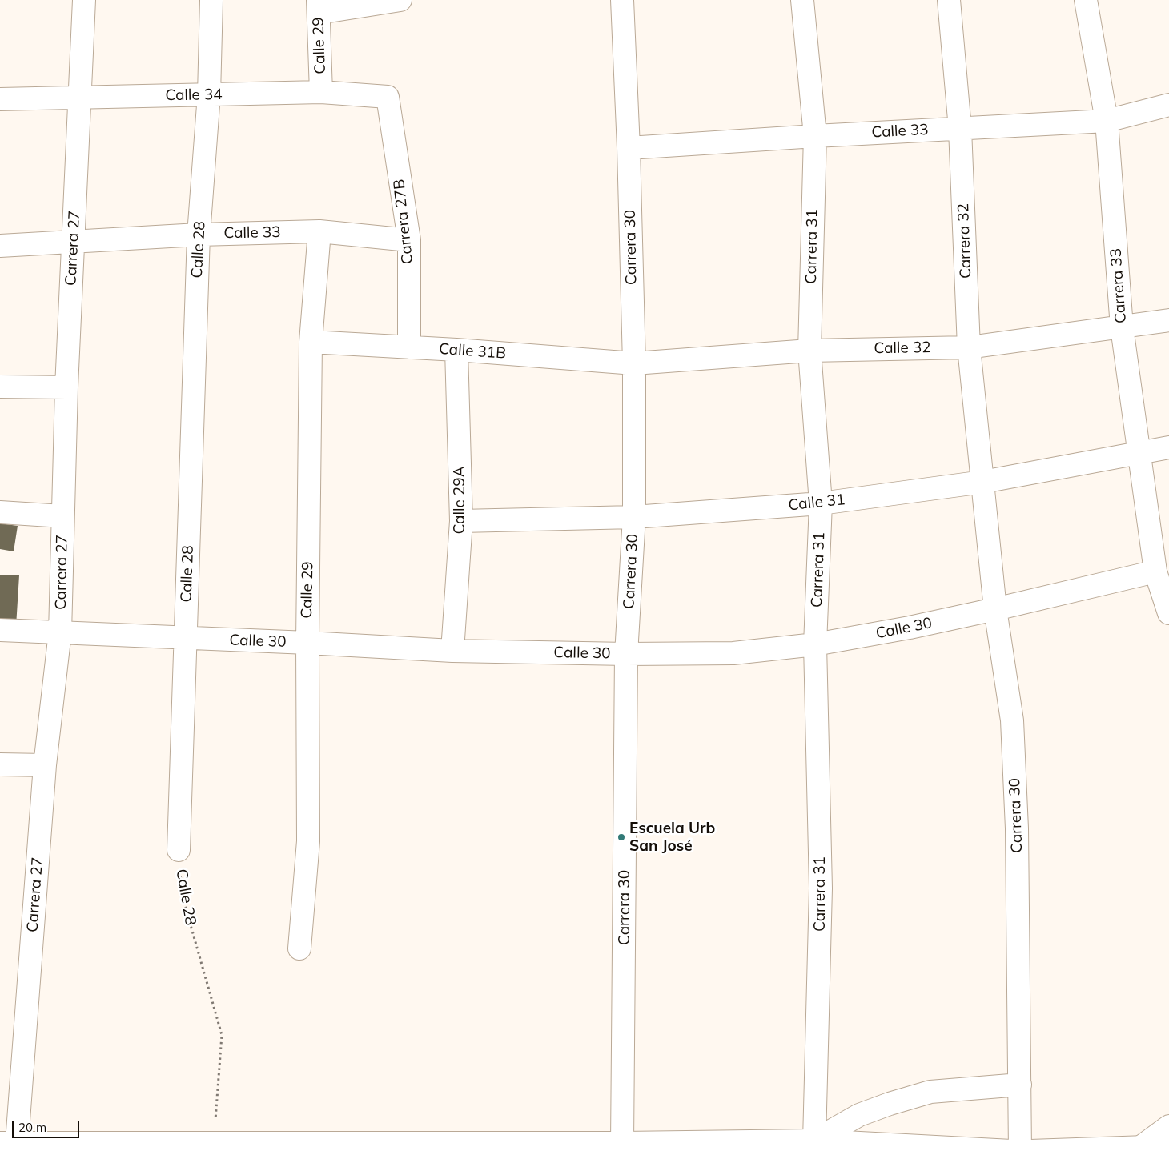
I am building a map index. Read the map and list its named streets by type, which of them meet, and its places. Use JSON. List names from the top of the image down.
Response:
{
  "streets": {
    "street": [
      "Calle 29",
      "Calle 34",
      "Calle 33",
      "Carrera 27B",
      "Carrera 32",
      "Carrera 31",
      "Carrera 30",
      "Carrera 27",
      "Calle 28",
      "Carrera 33",
      "Calle 32",
      "Calle 31B",
      "Calle 29A",
      "Calle 31",
      "Calle 30"
    ]
  },
  "crossings": [
    ["Calle 29", "Calle 34"],
    ["Calle 29", "Calle 33"],
    ["Calle 29", "Calle 31B"],
    ["Calle 29", "Calle 30"],
    ["Calle 34", "Carrera 27B"],
    ["Calle 34", "Carrera 27"],
    ["Calle 34", "Calle 28"],
    ["Calle 33", "Carrera 27B"],
    ["Calle 33", "Carrera 32"],
    ["Calle 33", "Carrera 31"],
    ["Calle 33", "Carrera 30"],
    ["Calle 33", "Carrera 27"],
    ["Calle 33", "Calle 28"],
    ["Calle 33", "Carrera 33"],
    ["Carrera 27B", "Calle 31B"],
    ["Carrera 32", "Carrera 30"],
    ["Carrera 32", "Calle 32"],
    ["Carrera 32", "Calle 31"],
    ["Carrera 31", "Calle 32"],
    ["Carrera 31", "Calle 31"],
    ["Carrera 31", "Calle 30"],
    ["Carrera 30", "Calle 32"],
    ["Carrera 30", "Calle 31B"],
    ["Carrera 30", "Calle 31"],
    ["Carrera 30", "Calle 30"],
    ["Carrera 27", "Calle 30"],
    ["Calle 28", "Calle 30"],
    ["Carrera 33", "Calle 32"],
    ["Carrera 33", "Calle 31"],
    ["Carrera 33", "Calle 30"],
    ["Calle 32", "Calle 31B"],
    ["Calle 31B", "Calle 29A"],
    ["Calle 29A", "Calle 31"],
    ["Calle 29A", "Calle 30"]
  ],
  "places": ["Escuela Urb San José"],
  "scale_bar": "20 m"
}
